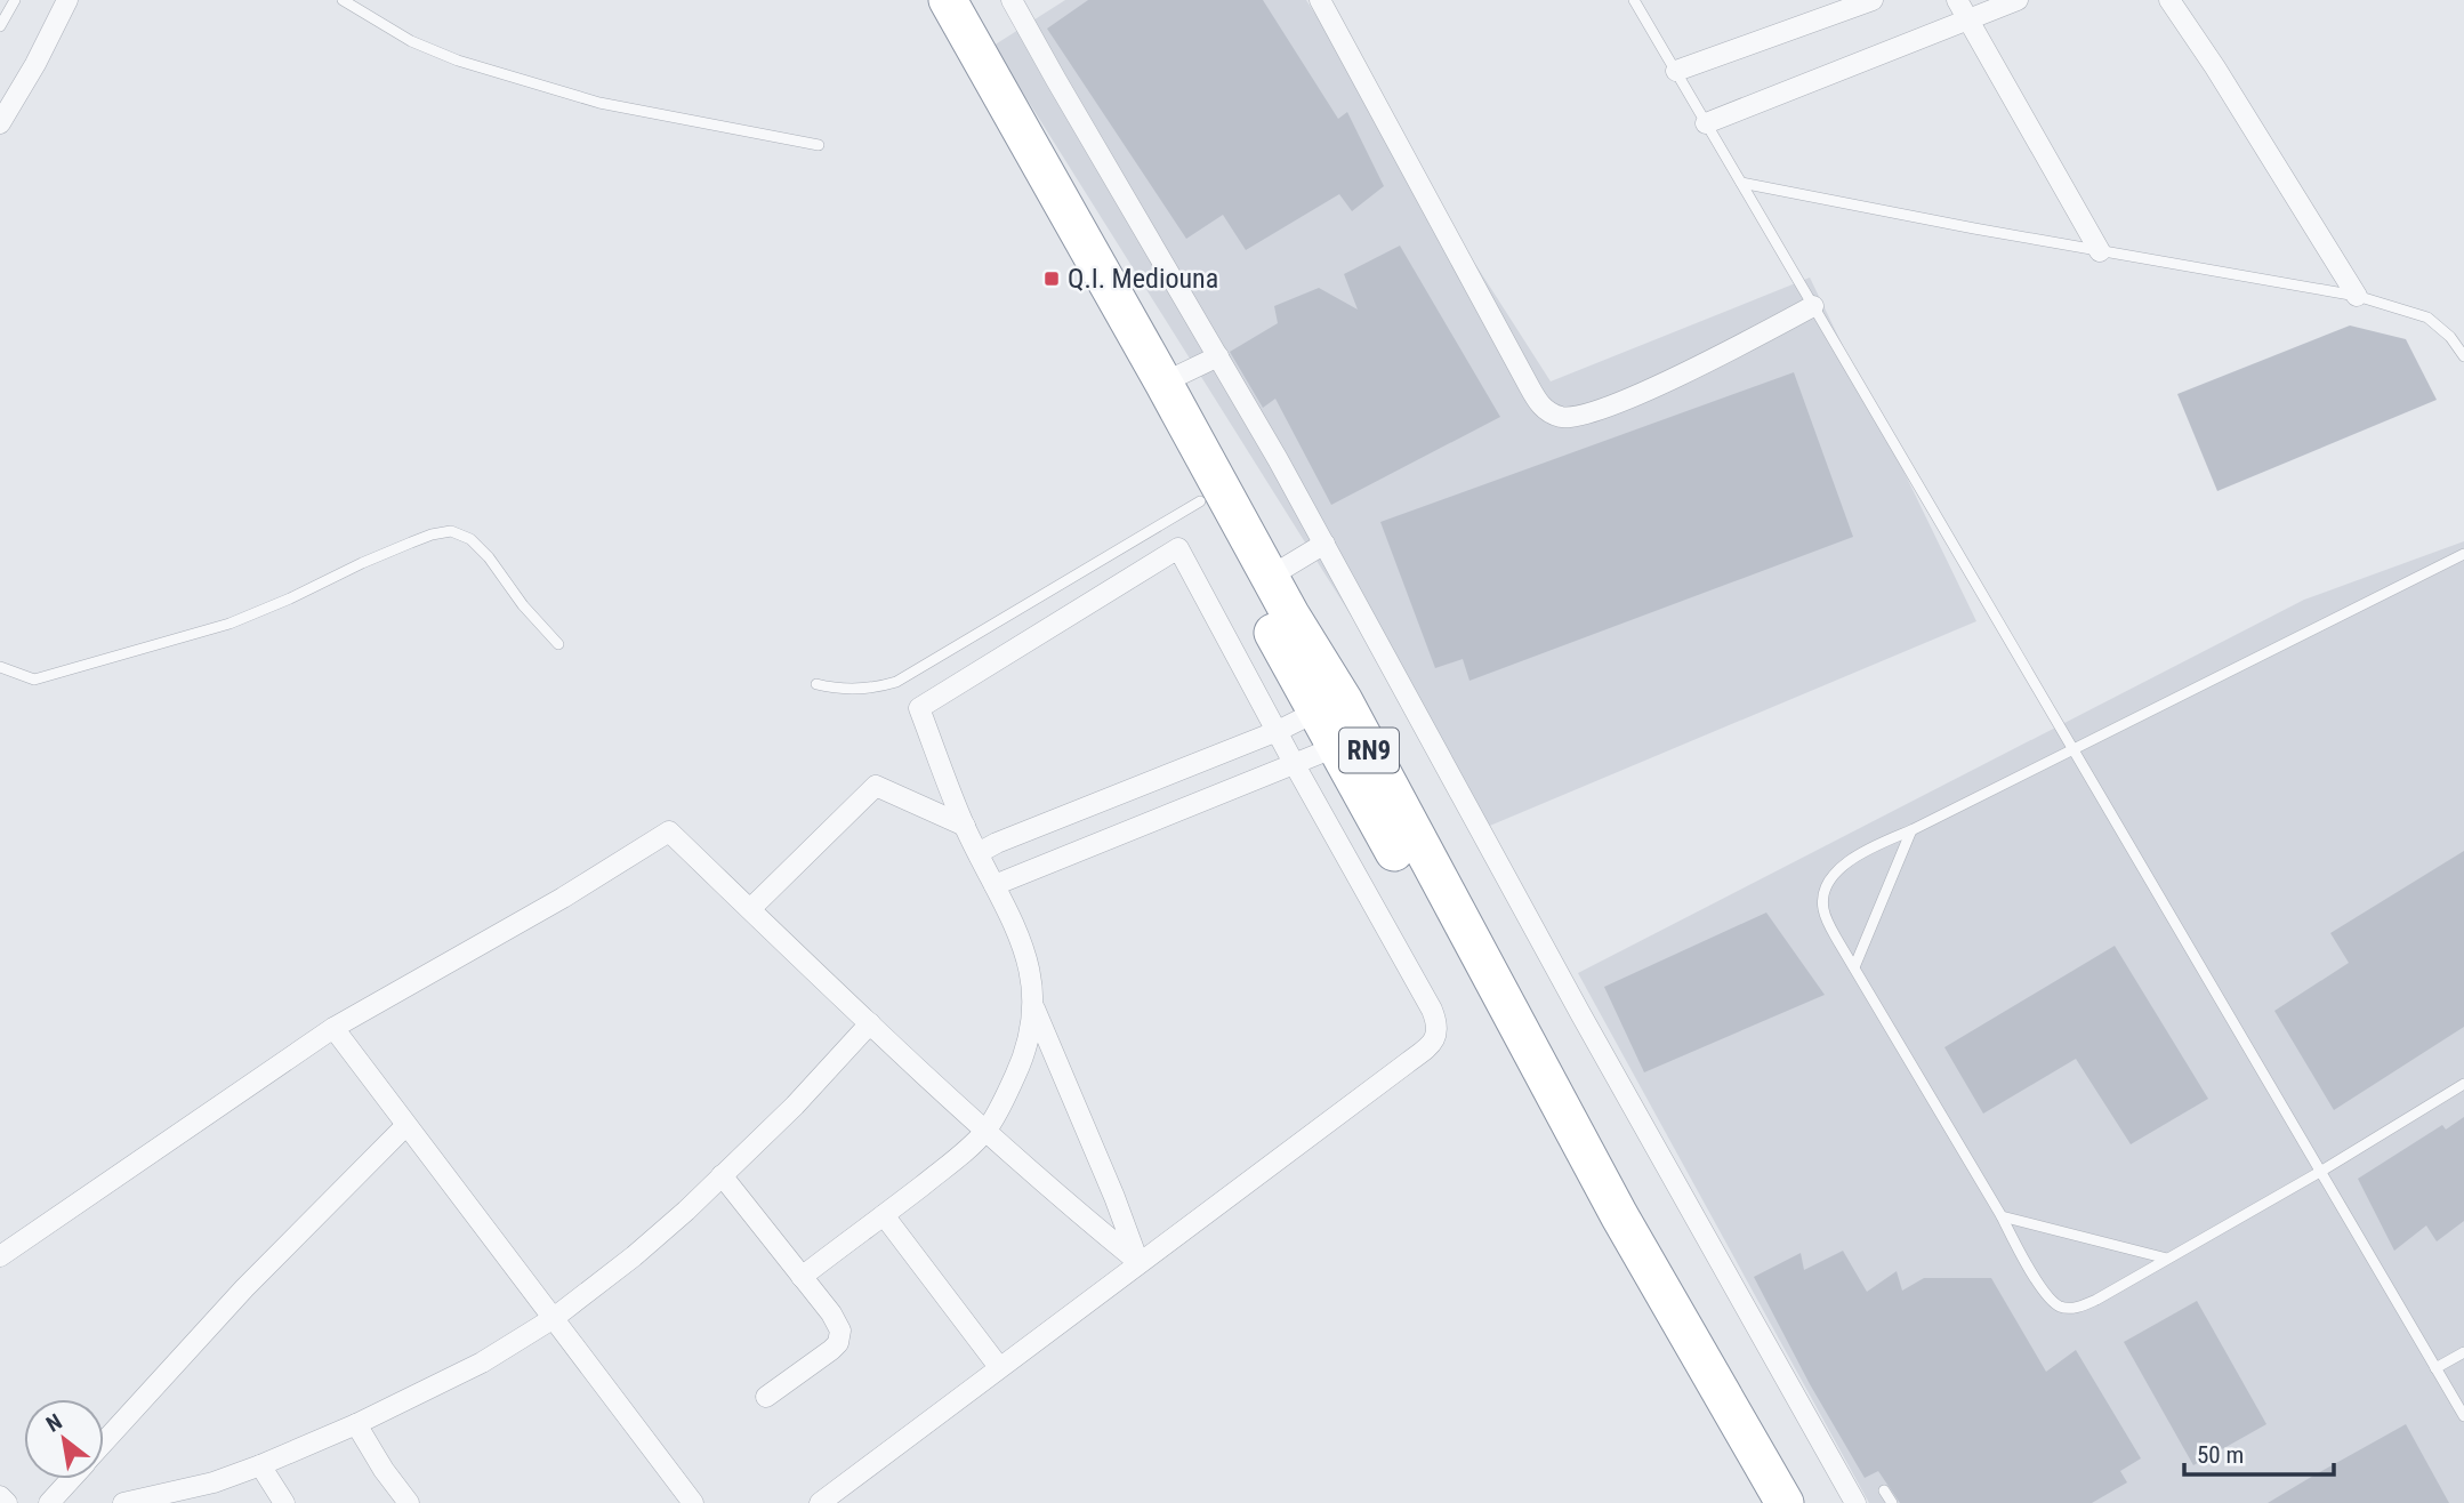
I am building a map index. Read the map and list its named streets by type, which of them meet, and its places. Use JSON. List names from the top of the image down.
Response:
{
  "streets": {
    "highway": ["RN9"]
  },
  "places": {
    "transit": ["Q.I. Mediouna"]
  },
  "scale_bar": "50 m",
  "north": "top left"
}
